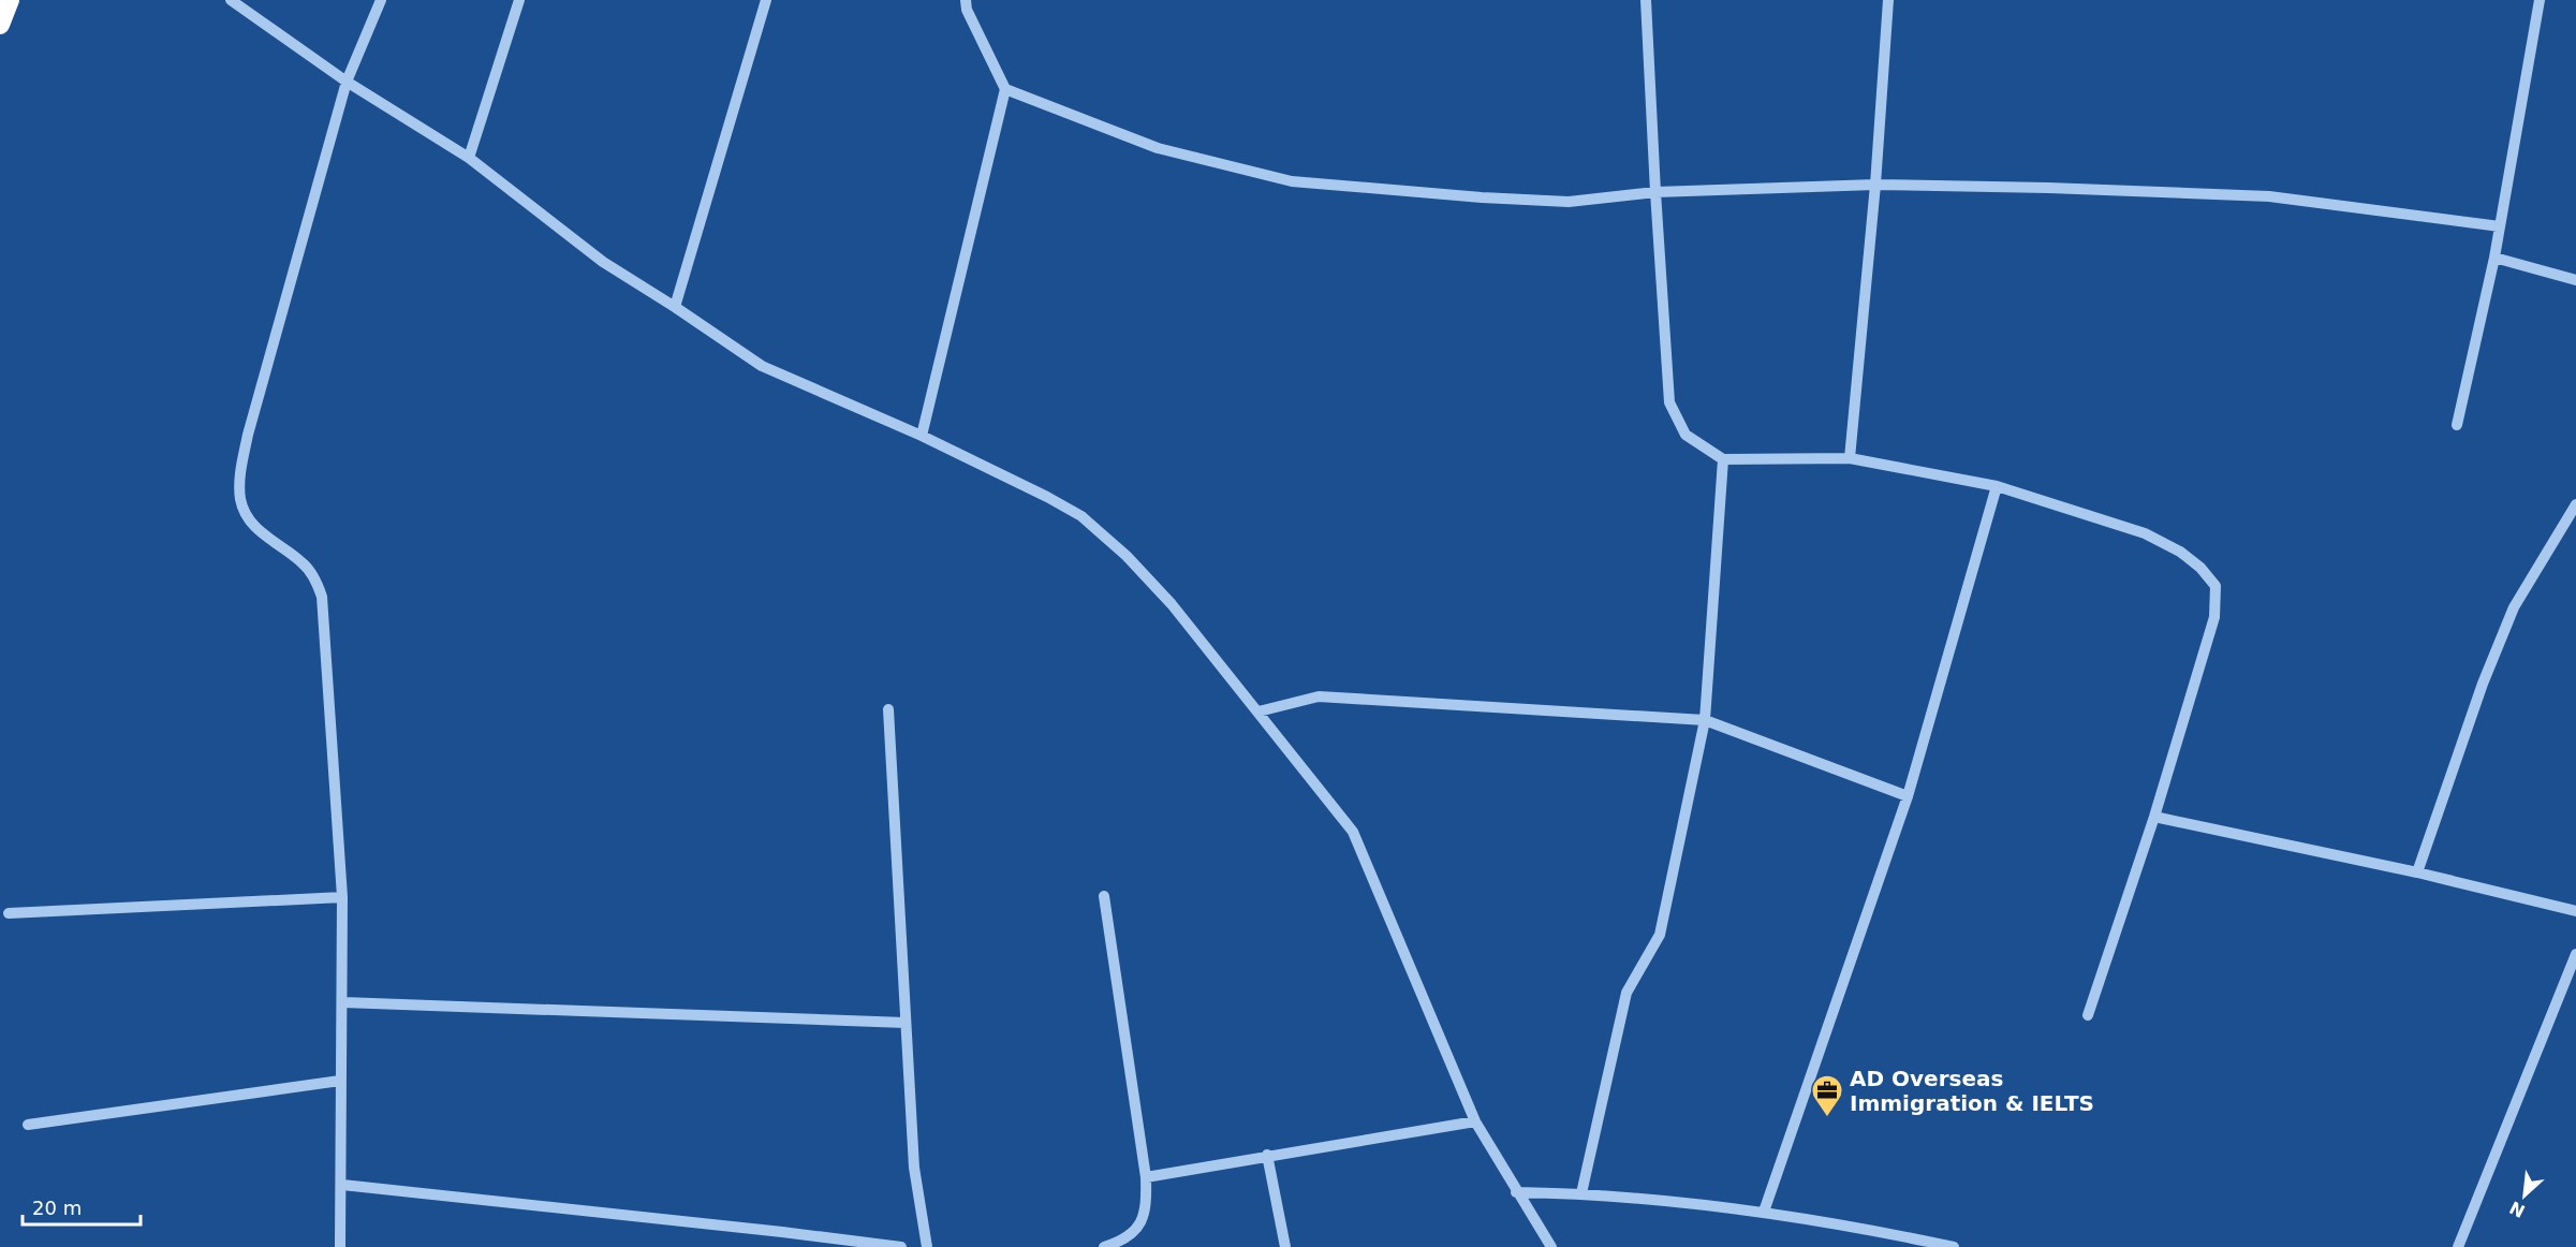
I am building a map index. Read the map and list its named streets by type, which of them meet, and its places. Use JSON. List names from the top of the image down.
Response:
{
  "places": {
    "office": ["AD Overseas Immigration & IELTS"]
  },
  "scale_bar": "20 m",
  "north": "bottom left"
}
